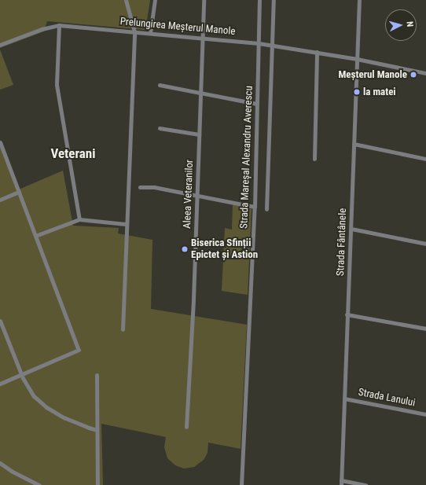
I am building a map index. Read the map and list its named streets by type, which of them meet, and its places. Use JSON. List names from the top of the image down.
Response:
{
  "streets": {
    "street": [
      "Prelungirea Meșterul Manole",
      "Strada Mareșal Alexandru Averescu",
      "Aleea Veteranilor",
      "Strada Fântânele",
      "Strada Lanului"
    ]
  },
  "crossings": [
    ["Prelungirea Meșterul Manole", "Strada Mareșal Alexandru Averescu"],
    ["Prelungirea Meșterul Manole", "Aleea Veteranilor"],
    ["Prelungirea Meșterul Manole", "Strada Fântânele"],
    ["Strada Fântânele", "Strada Lanului"]
  ],
  "districts": ["Veterani"],
  "places": ["Meșterul Manole", "la matei", "Biserica Sfinții Epictet și Astion"],
  "north": "right"
}
